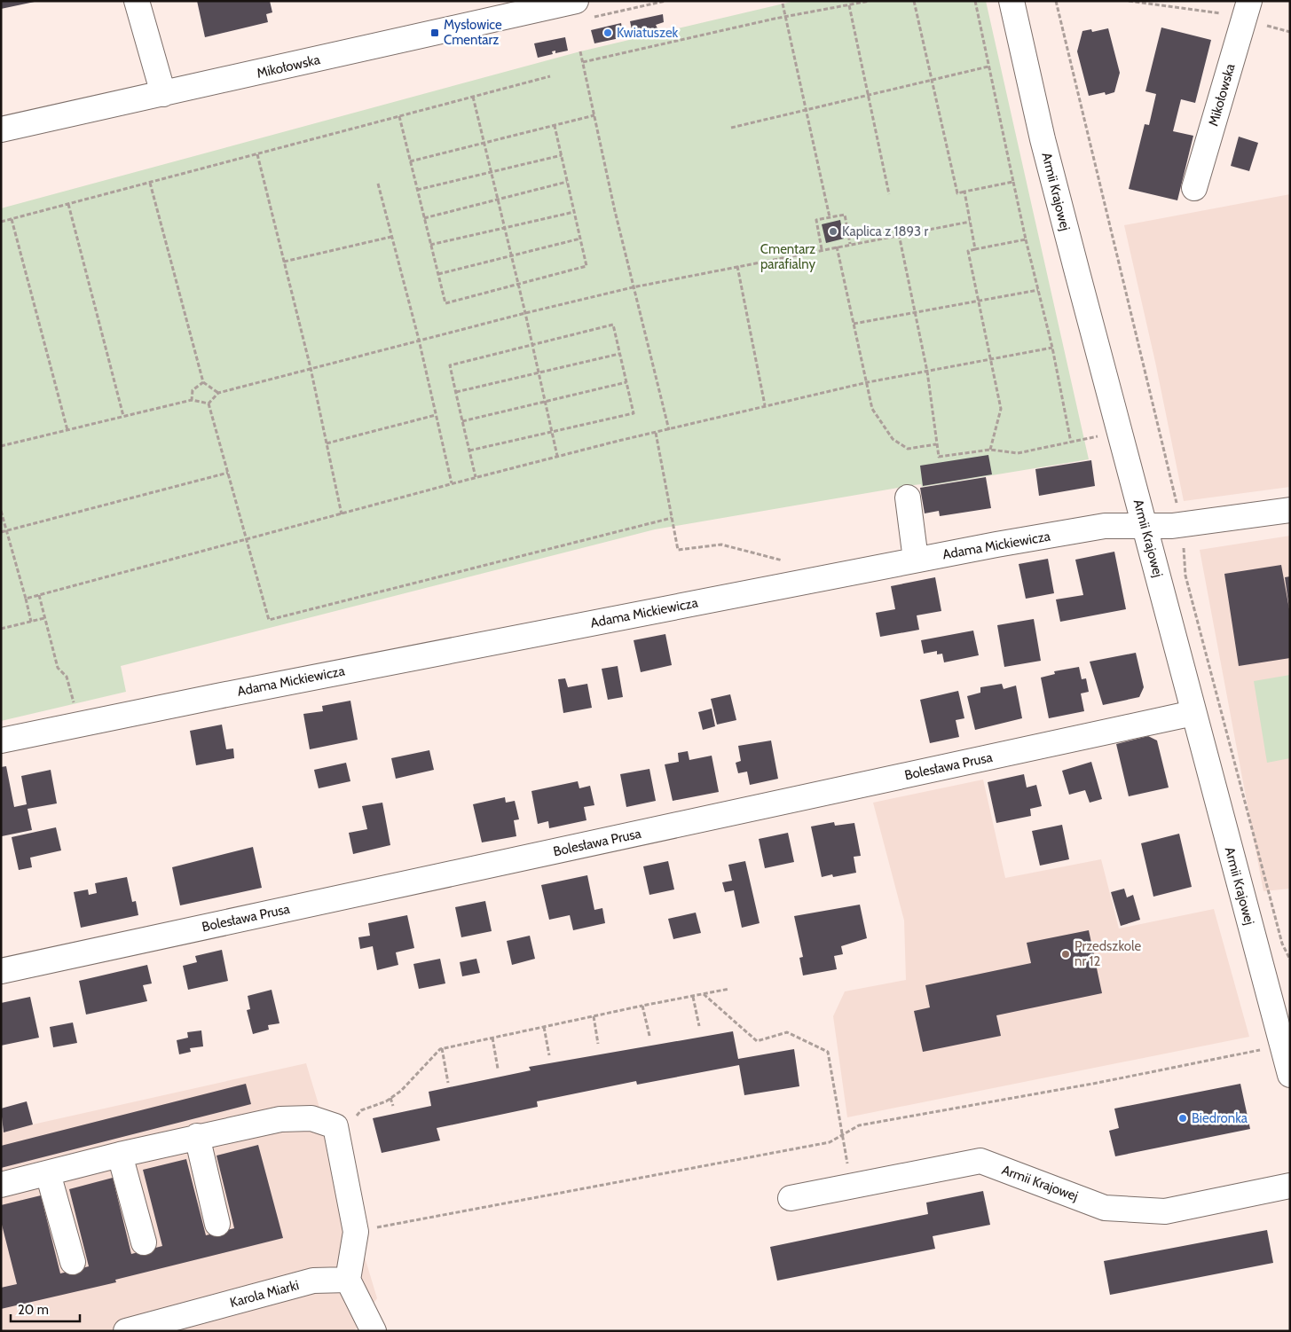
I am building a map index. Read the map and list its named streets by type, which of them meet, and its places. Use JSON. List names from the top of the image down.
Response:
{
  "streets": {
    "street": [
      "Mikołowska",
      "Armii Krajowej",
      "Adama Mickiewicza",
      "Bolesława Prusa",
      "Karola Miarki"
    ]
  },
  "crossings": [
    ["Armii Krajowej", "Adama Mickiewicza"],
    ["Armii Krajowej", "Bolesława Prusa"]
  ],
  "parks": ["Cmentarz parafialny"],
  "places": {
    "transit": ["Mysłowice Cmentarz"],
    "other": [
      "Kwiatuszek",
      "Kaplica z 1893 r",
      "Przedszkole nr 12",
      "Biedronka"
    ]
  },
  "scale_bar": "20 m"
}
